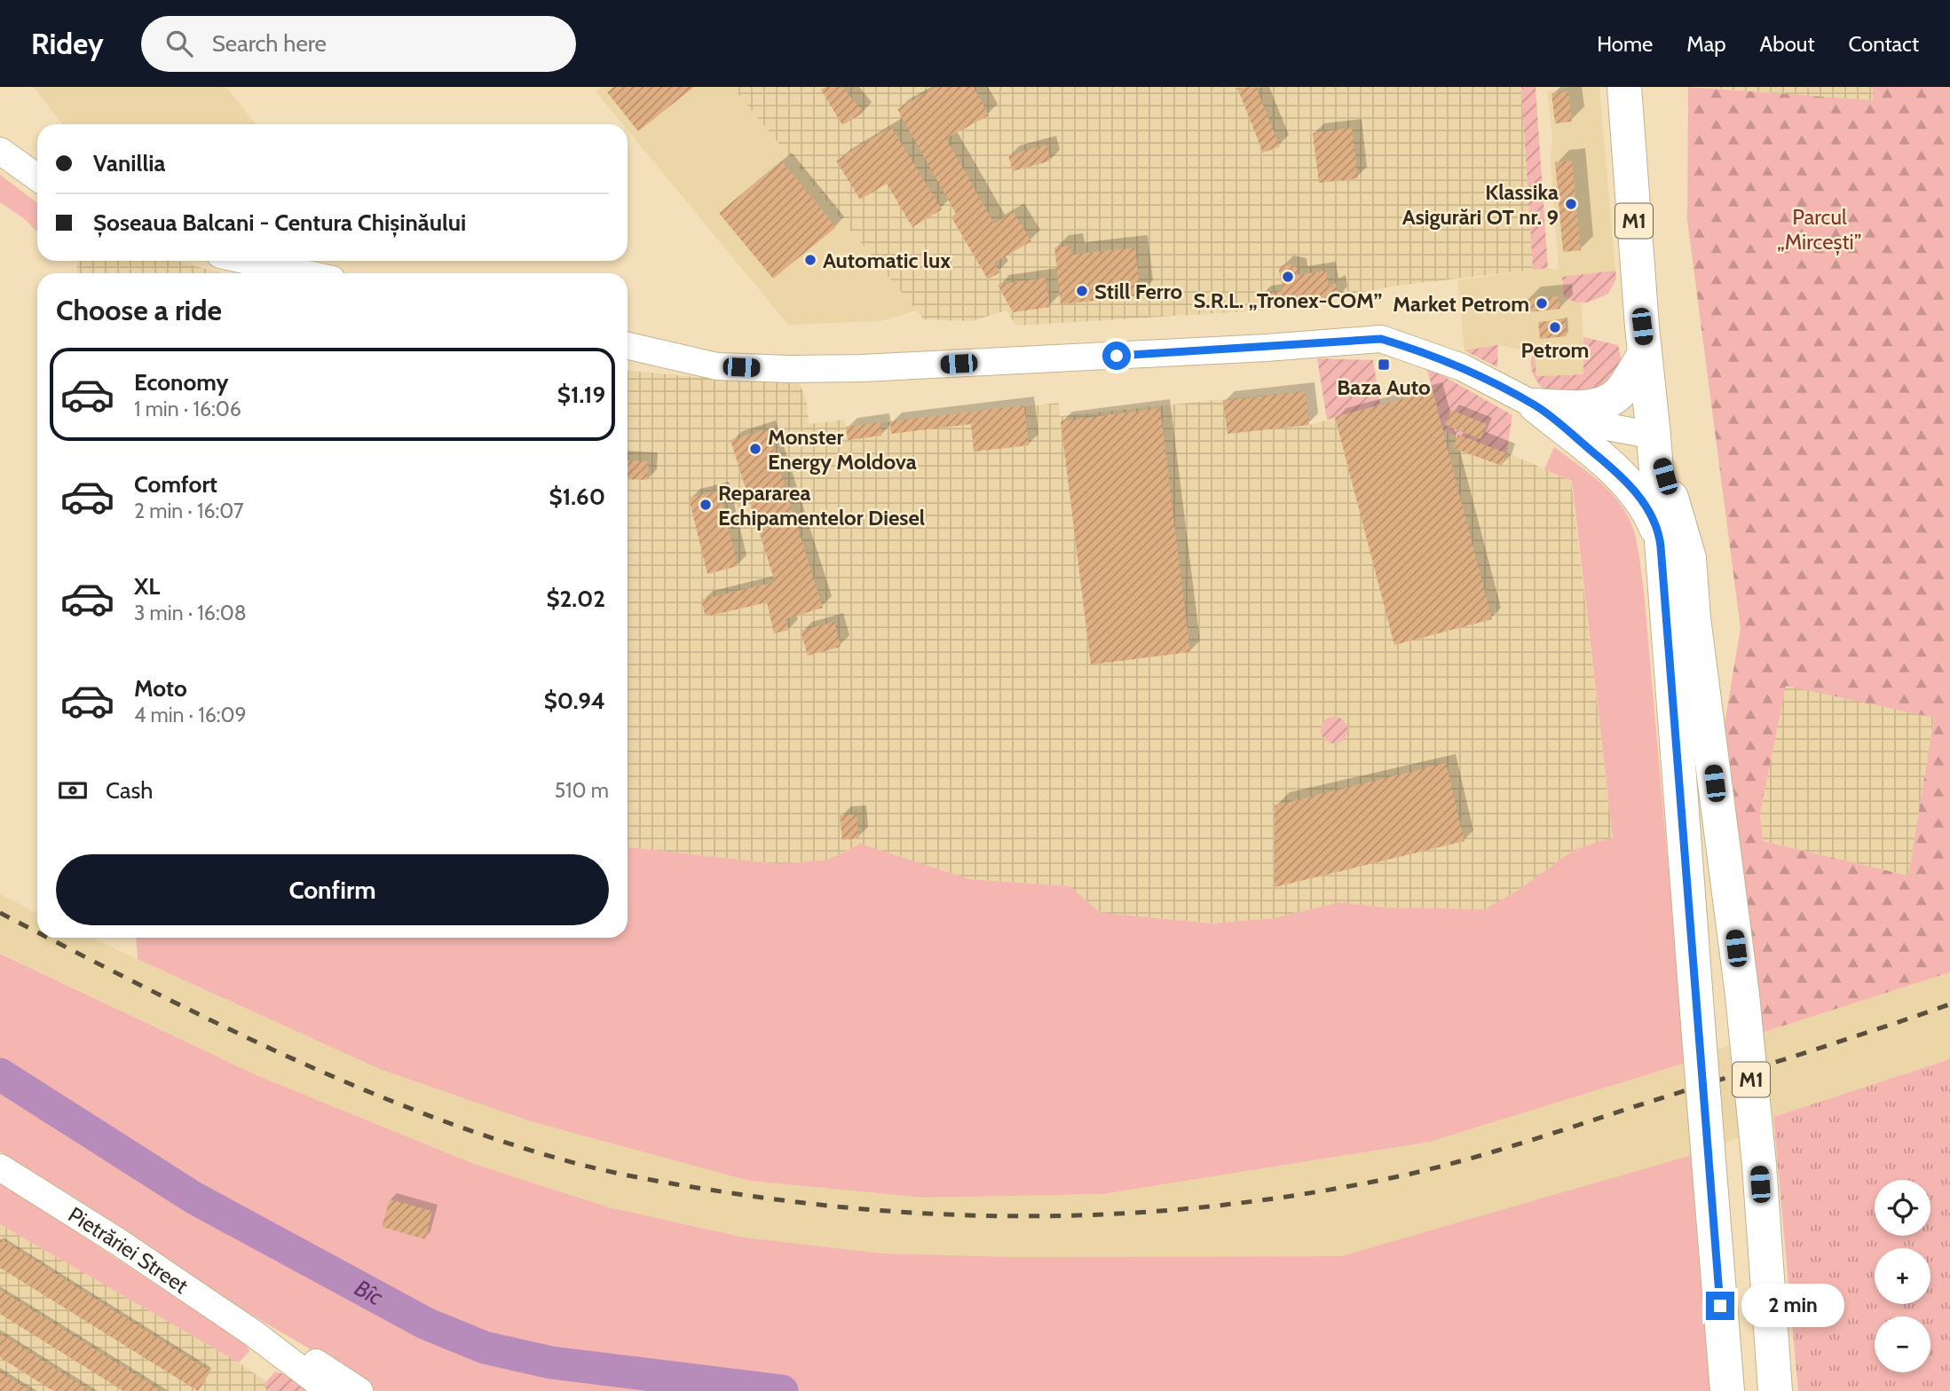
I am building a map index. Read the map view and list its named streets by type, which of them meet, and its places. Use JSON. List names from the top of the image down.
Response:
{
  "streets": {
    "highway": ["M1"],
    "street": ["Pietrăriei Street"]
  },
  "water": ["Bîc"],
  "parks": ["Parcul „Mircești”"],
  "places": {
    "other": [
      "Klassika Asigurări OT nr. 9",
      "Automatic lux",
      "S.R.L. „Tronex-COM”",
      "Still Ferro",
      "Market Petrom",
      "Petrom",
      "Monster Energy Moldova",
      "Repararea Echipamentelor Diesel"
    ],
    "transit": ["Baza Auto"]
  },
  "page": {
    "header": "Ridey",
    "search": "Search here",
    "nav": [
      "Home",
      "Map",
      "About",
      "Contact"
    ],
    "banner": ["Vanillia", "Șoseaua Balcani - Centura Chișinăului"],
    "heading": "Choose a ride",
    "list": [
      {
        "name": "Economy",
        "note": "1 min · 16:06",
        "value": "$1.19"
      },
      {
        "name": "Comfort",
        "note": "2 min · 16:07",
        "value": "$1.60"
      },
      {
        "name": "XL",
        "note": "3 min · 16:08",
        "value": "$2.02"
      },
      {
        "name": "Moto",
        "note": "4 min · 16:09",
        "value": "$0.94"
      }
    ],
    "pay": ["Cash", "510 m"],
    "buttons": "Confirm",
    "map_buttons": ["+", "−"],
    "bubble": "2 min"
  }
}
